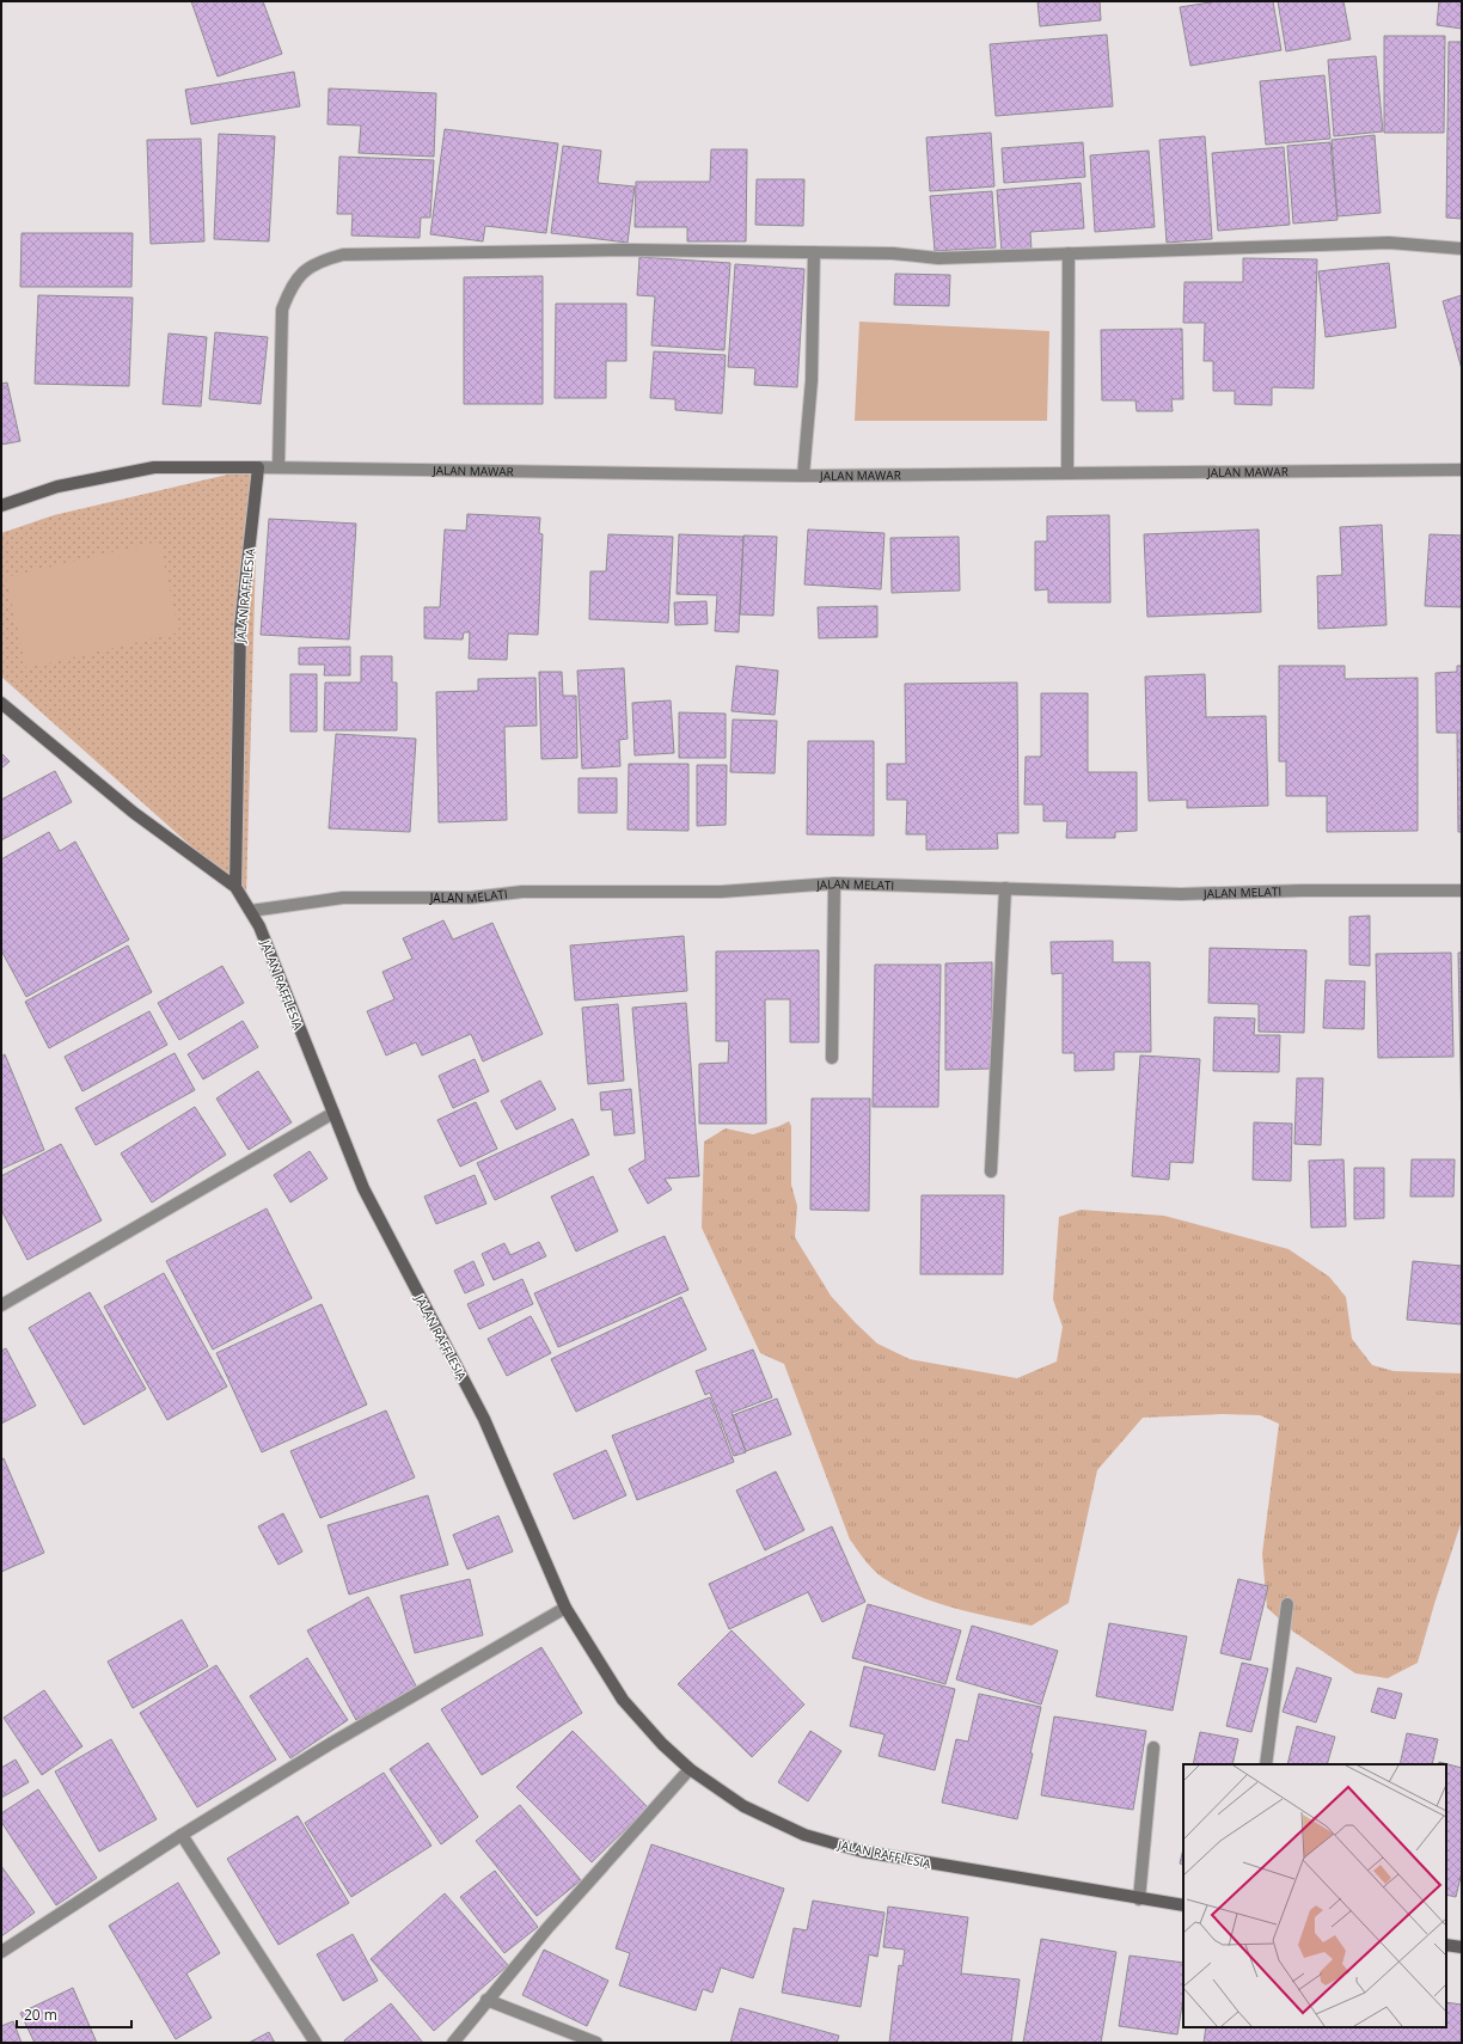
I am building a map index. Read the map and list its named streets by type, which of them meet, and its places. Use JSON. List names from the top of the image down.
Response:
{
  "streets": {
    "street": ["JALAN MAWAR", "JALAN RAFFLESIA", "JALAN MELATI"]
  },
  "crossings": [
    ["JALAN MAWAR", "JALAN RAFFLESIA"],
    ["JALAN RAFFLESIA", "JALAN MELATI"]
  ],
  "scale_bar": "20 m"
}
